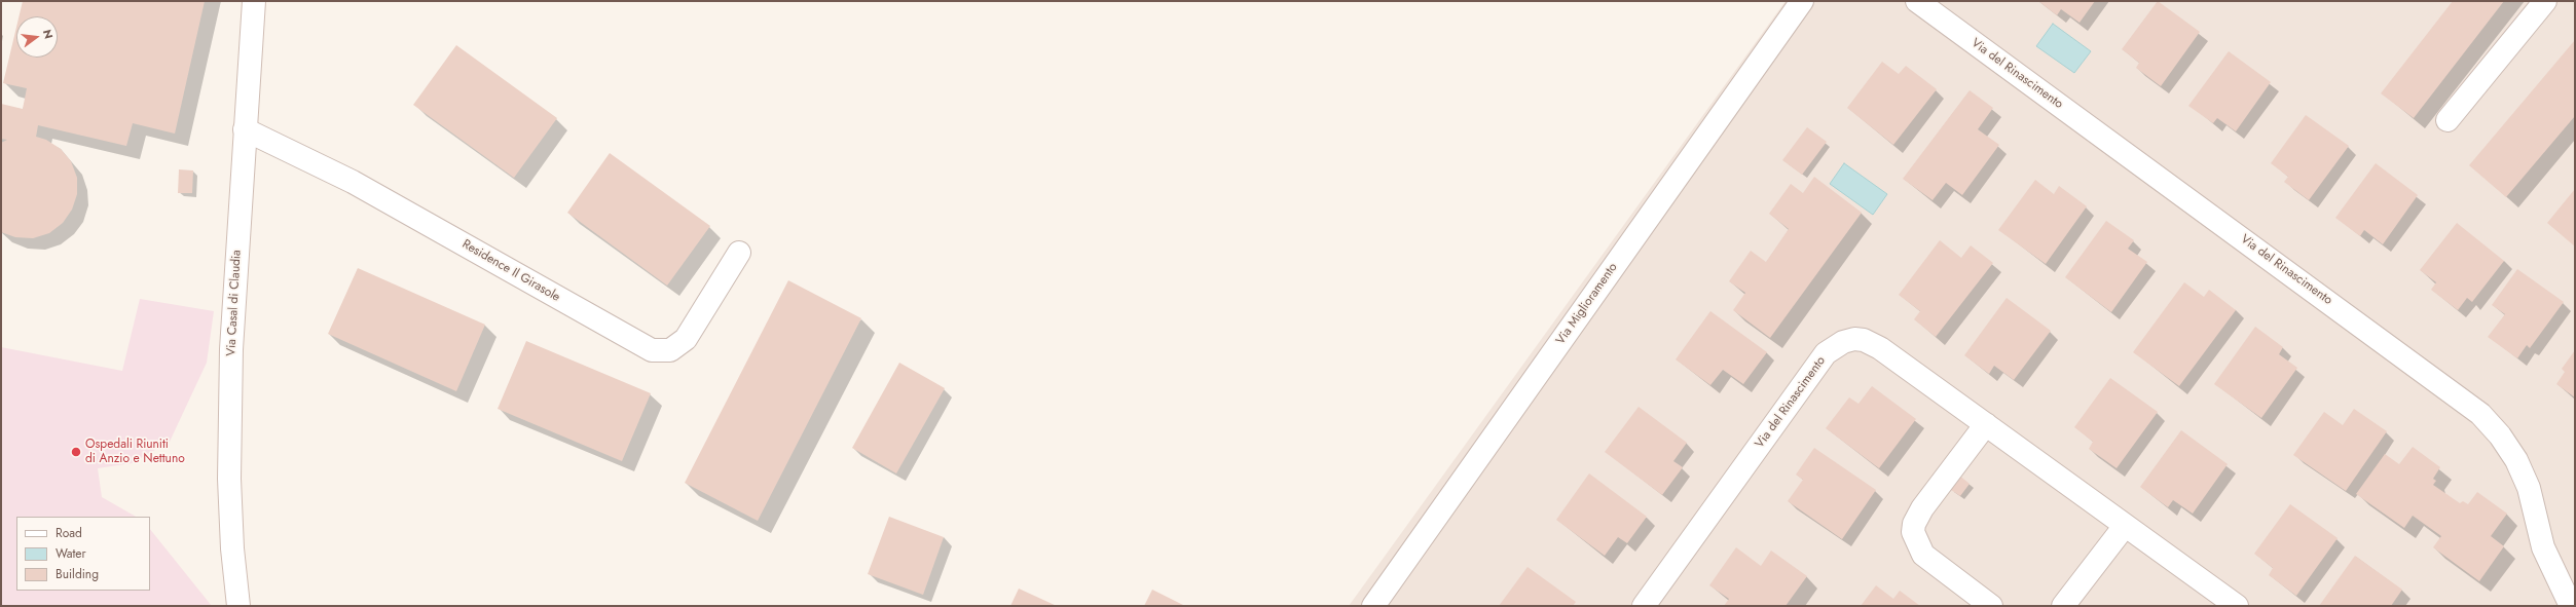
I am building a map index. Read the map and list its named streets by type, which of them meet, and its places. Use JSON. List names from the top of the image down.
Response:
{
  "streets": {
    "street": [
      "Via del Rinascimento",
      "Residence Il Girasole",
      "Via Casal di Claudia",
      "Via Miglioramento"
    ]
  },
  "crossings": [
    ["Residence Il Girasole", "Via Casal di Claudia"]
  ],
  "places": ["Ospedali Riuniti di Anzio e Nettuno"],
  "legend": ["Road", "Water", "Building"],
  "north": "right"
}
